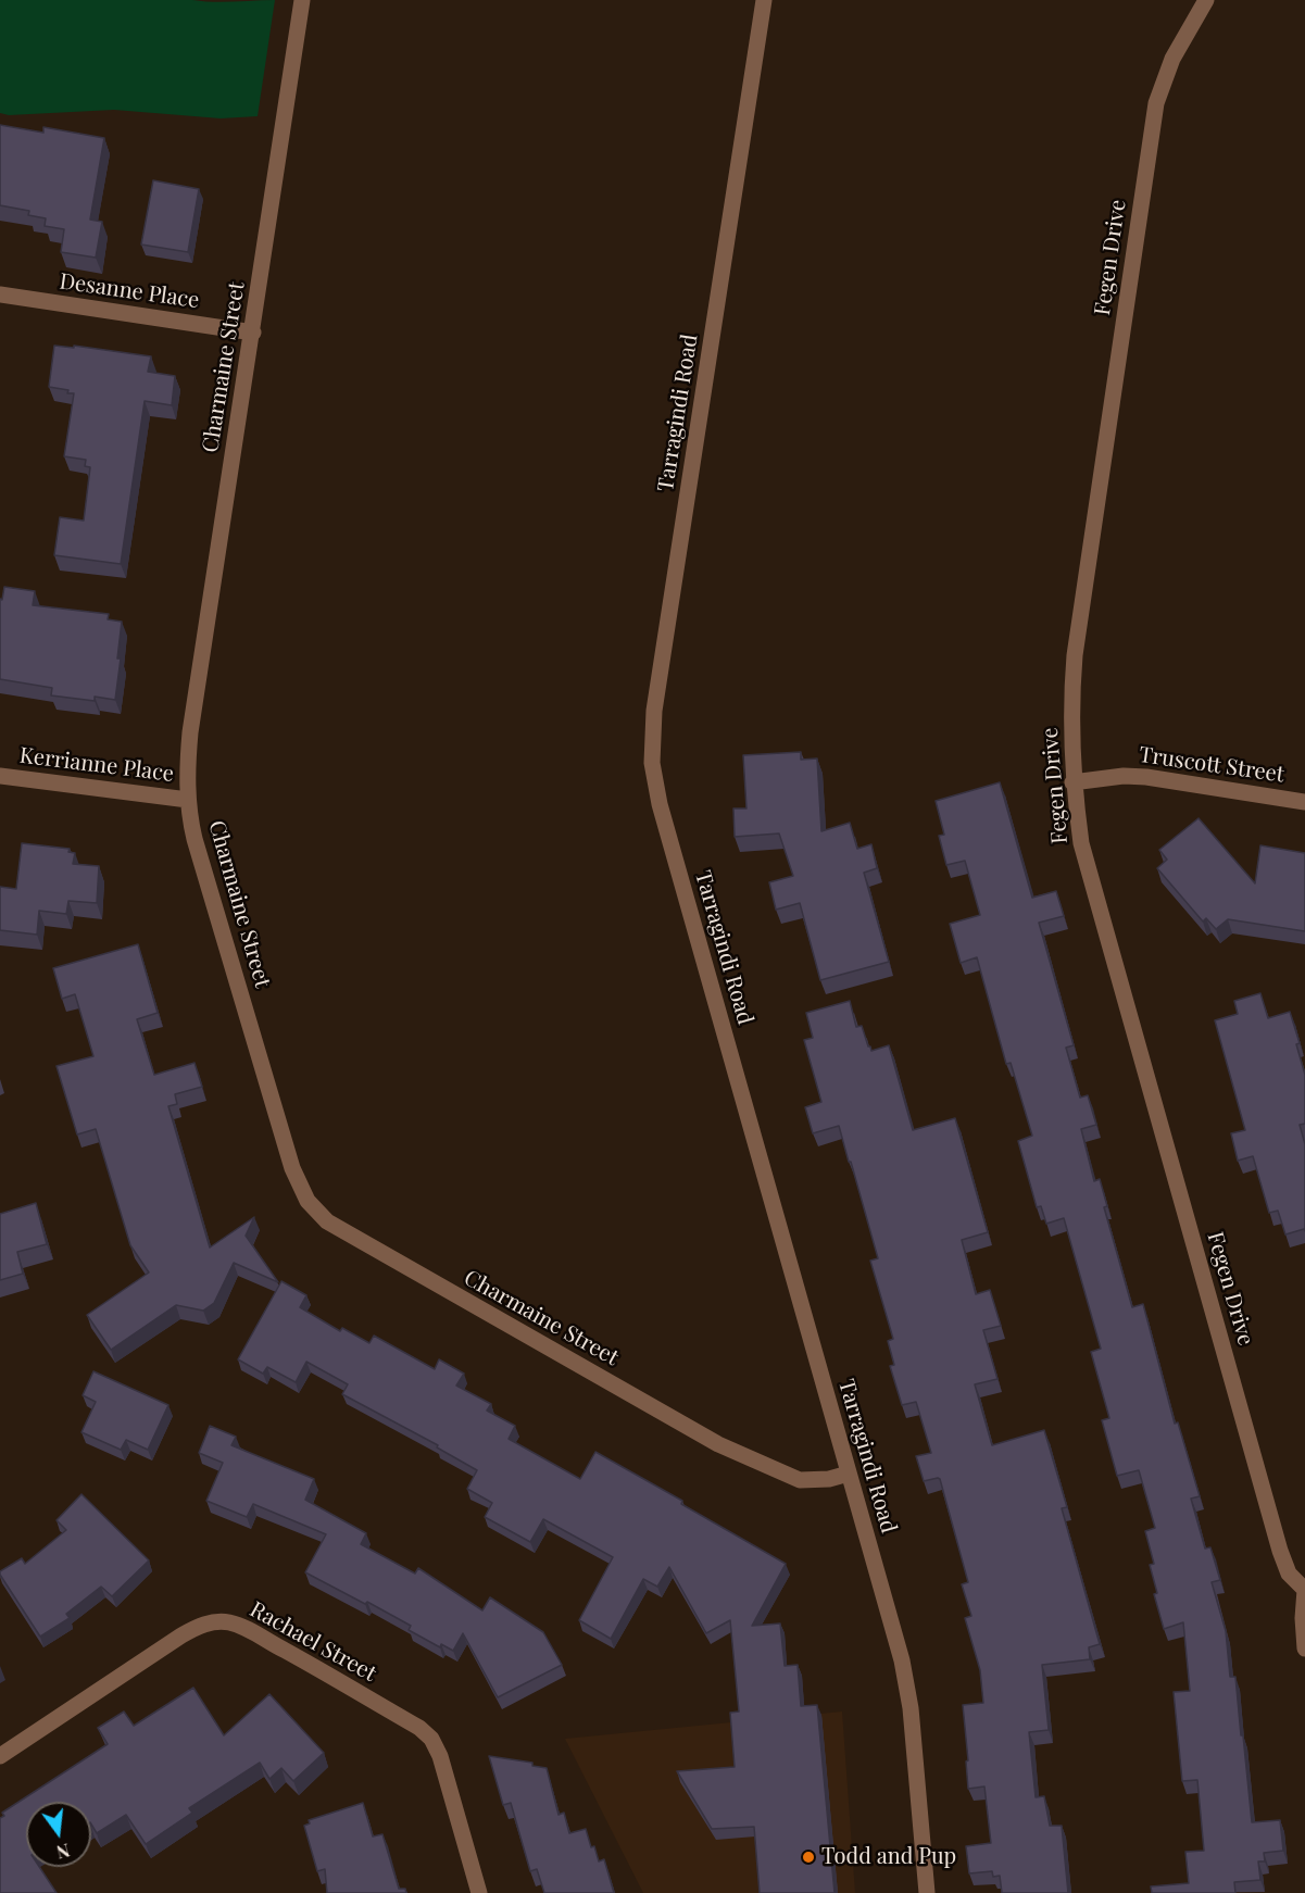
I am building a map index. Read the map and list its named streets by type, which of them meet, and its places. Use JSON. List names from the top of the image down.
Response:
{
  "streets": {
    "street": [
      "Fegen Drive",
      "Desanne Place",
      "Charmaine Street",
      "Tarragindi Road",
      "Kerrianne Place",
      "Truscott Street",
      "Rachael Street"
    ]
  },
  "crossings": [
    ["Fegen Drive", "Truscott Street"],
    ["Desanne Place", "Charmaine Street"],
    ["Charmaine Street", "Tarragindi Road"],
    ["Charmaine Street", "Kerrianne Place"]
  ],
  "places": ["Todd and Pup"],
  "north": "bottom"
}
